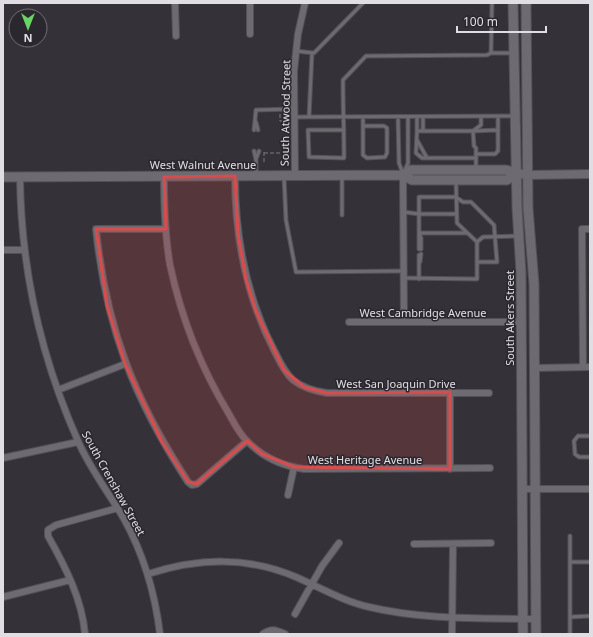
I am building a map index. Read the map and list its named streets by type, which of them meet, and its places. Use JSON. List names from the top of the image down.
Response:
{
  "streets": {
    "main road": ["West Walnut Avenue", "South Akers Street"],
    "street": [
      "South Atwood Street",
      "West Cambridge Avenue",
      "West San Joaquin Drive",
      "West Heritage Avenue",
      "South Crenshaw Street"
    ]
  },
  "crossings": [
    ["South Atwood Street", "West Walnut Avenue"],
    ["West Walnut Avenue", "South Akers Street"],
    ["West Walnut Avenue", "West San Joaquin Drive"],
    ["West Walnut Avenue", "West Heritage Avenue"],
    ["West Walnut Avenue", "South Crenshaw Street"],
    ["West Cambridge Avenue", "South Akers Street"]
  ],
  "scale_bar": "100 m",
  "north": "bottom"
}
